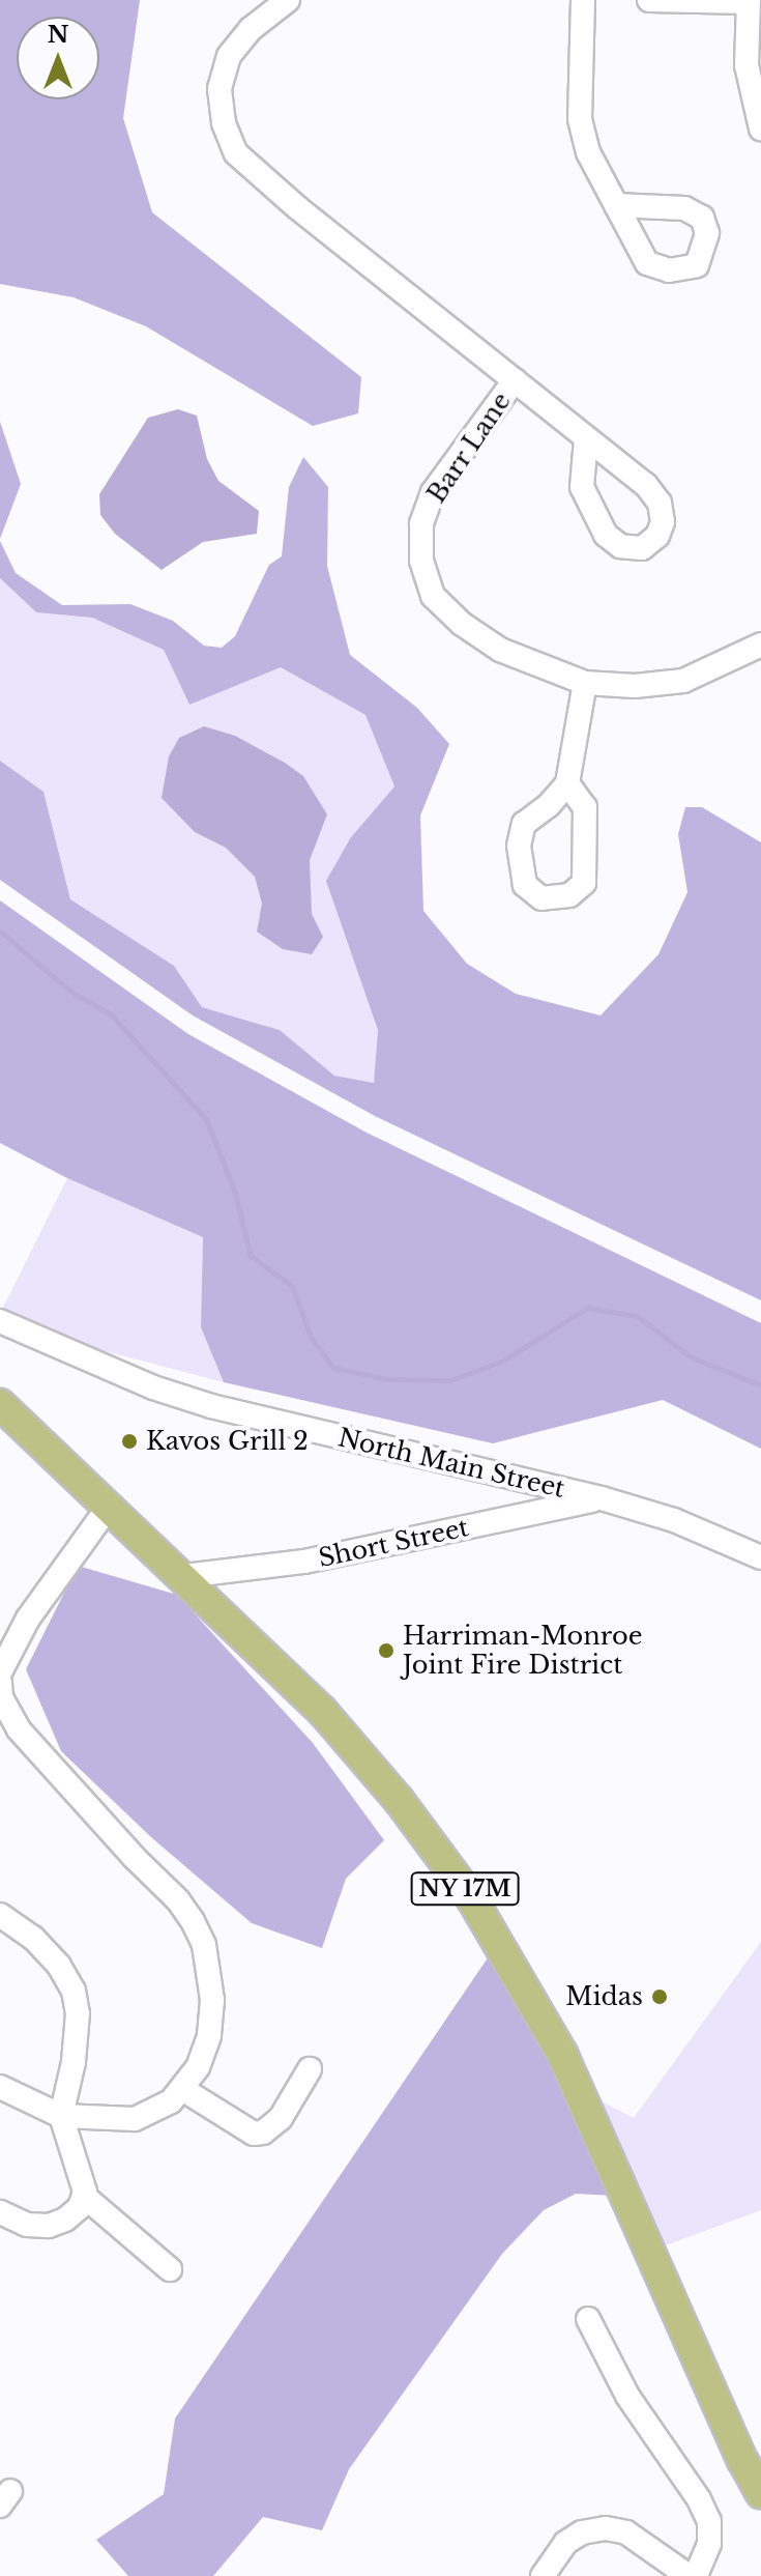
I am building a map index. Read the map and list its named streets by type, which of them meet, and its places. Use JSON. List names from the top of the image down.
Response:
{
  "streets": {
    "main road": ["NY 17M"],
    "street": ["Barr Lane", "North Main Street", "Short Street"]
  },
  "crossings": [
    ["North Main Street", "Short Street"],
    ["Short Street", "NY 17M"]
  ],
  "places": ["Kavos Grill 2", "Harriman-Monroe Joint Fire District", "Midas"],
  "north": "top"
}
